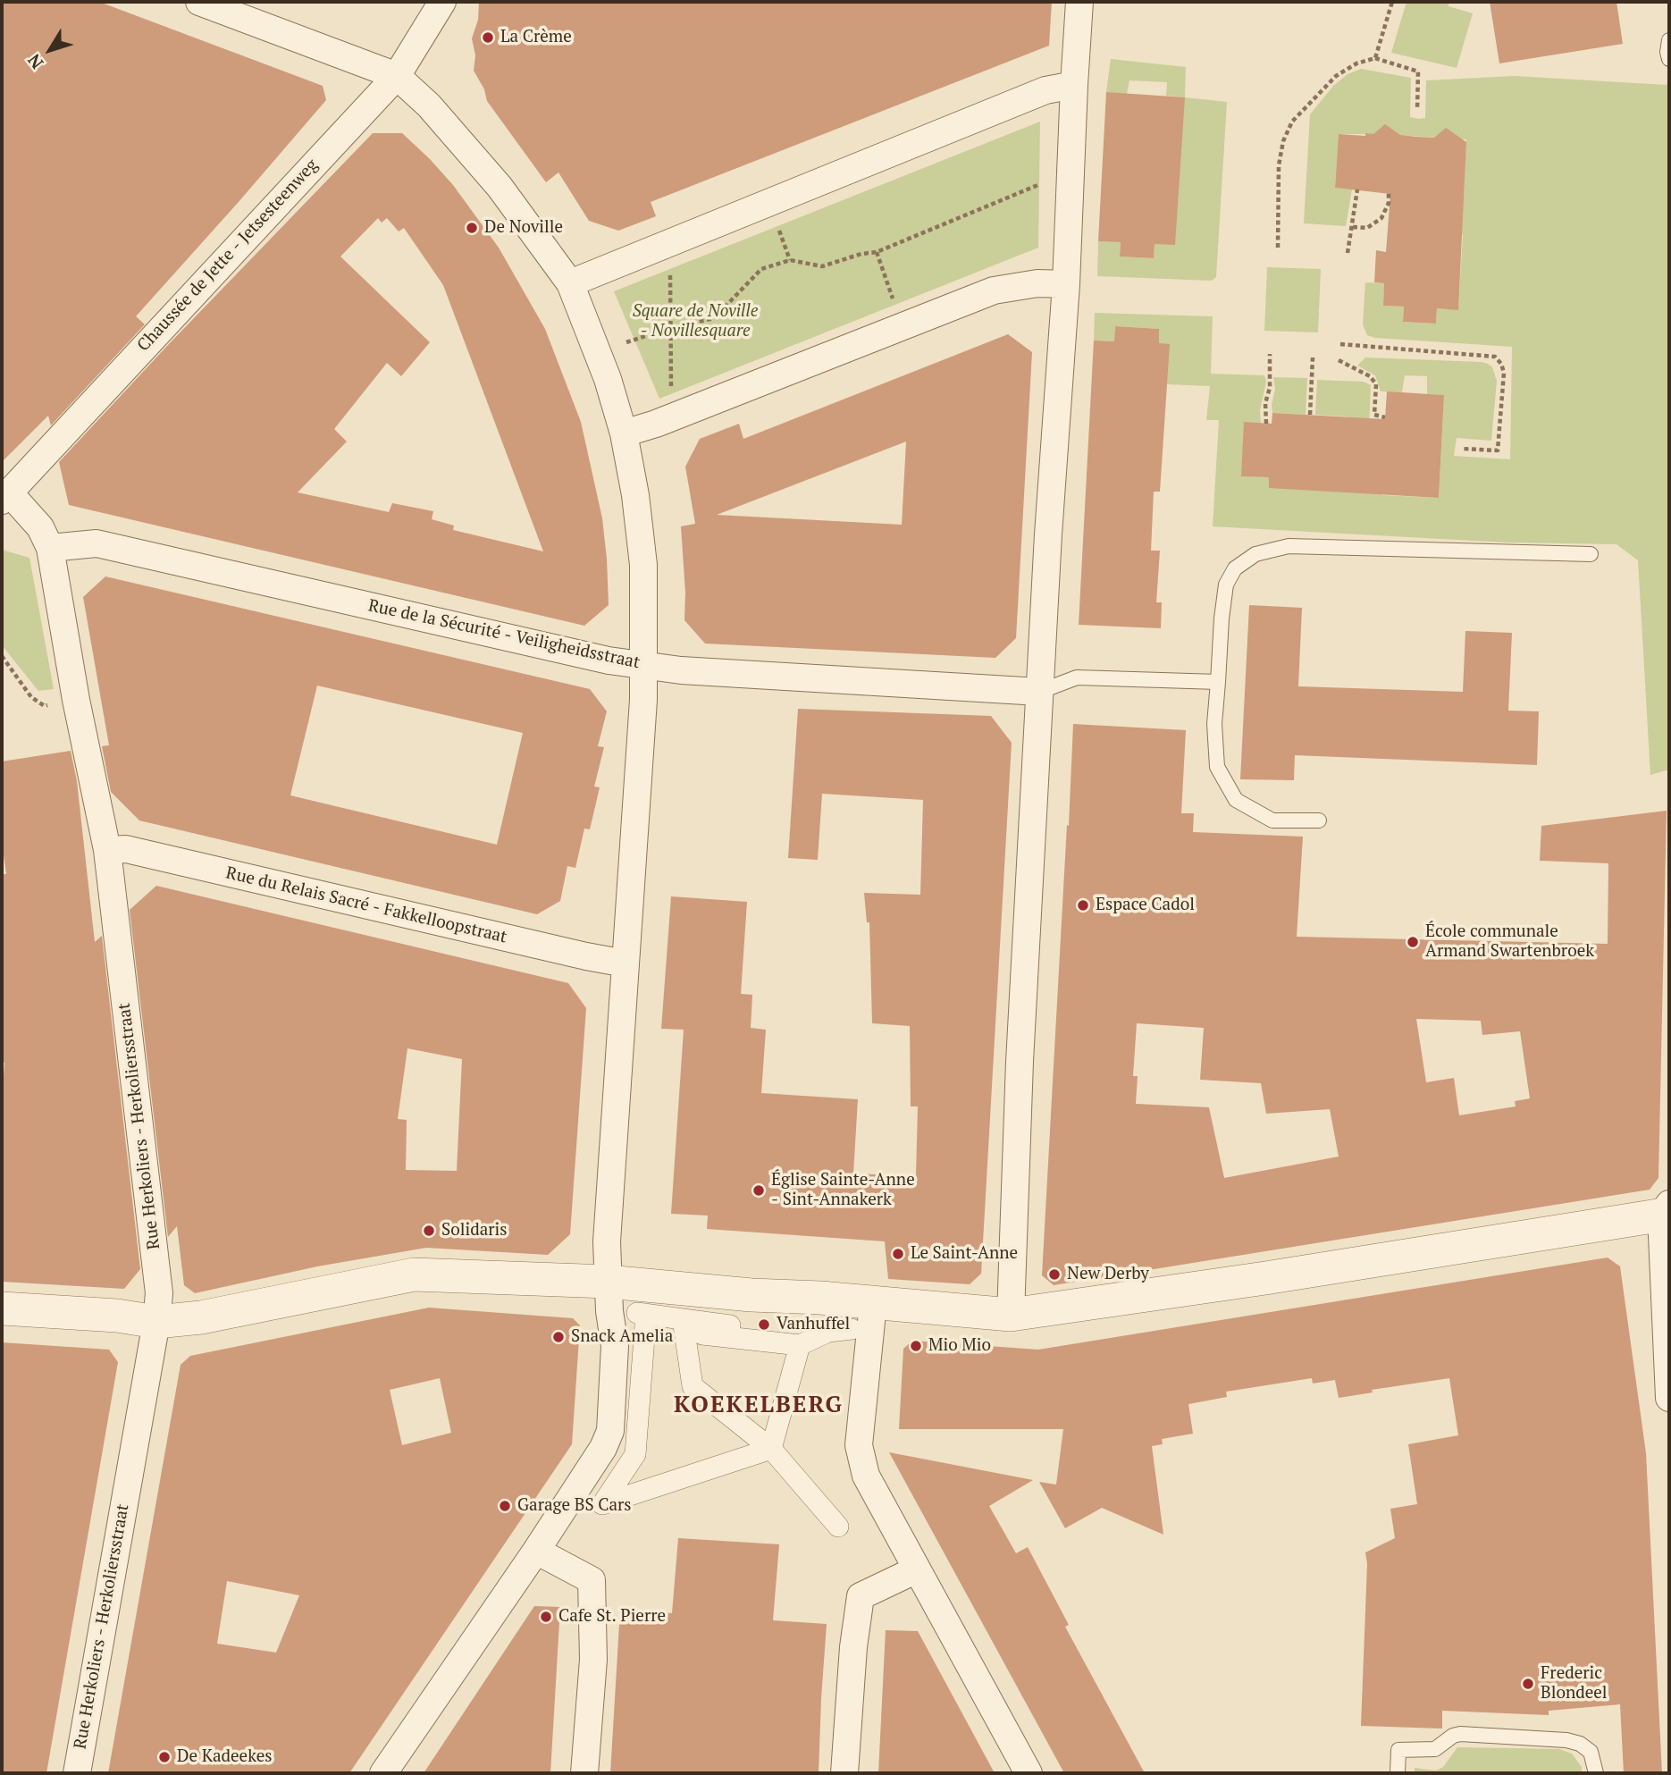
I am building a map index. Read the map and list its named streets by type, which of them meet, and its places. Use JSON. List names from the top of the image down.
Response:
{
  "streets": {
    "street": [
      "Chaussée de Jette - Jetsesteenweg",
      "Rue de la Sécurité - Veiligheidsstraat",
      "Rue du Relais Sacré - Fakkelloopstraat",
      "Rue Herkoliers - Herkoliersstraat"
    ]
  },
  "crossings": [
    ["Chaussée de Jette - Jetsesteenweg", "Rue Herkoliers - Herkoliersstraat"],
    ["Rue de la Sécurité - Veiligheidsstraat", "Rue Herkoliers - Herkoliersstraat"],
    ["Rue du Relais Sacré - Fakkelloopstraat", "Rue Herkoliers - Herkoliersstraat"]
  ],
  "districts": ["KOEKELBERG"],
  "parks": ["Square de Noville - Novillesquare"],
  "places": [
    "La Crème",
    "De Noville",
    "Espace Cadol",
    "École communale Armand Swartenbroek",
    "Église Sainte-Anne - Sint-Annakerk",
    "Solidaris",
    "Le Saint-Anne",
    "New Derby",
    "Vanhuffel",
    "Snack Amelia",
    "Mio Mio",
    "Garage BS Cars",
    "Cafe St. Pierre",
    "Frederic Blondeel",
    "De Kadeekes"
  ],
  "north": "bottom left"
}
